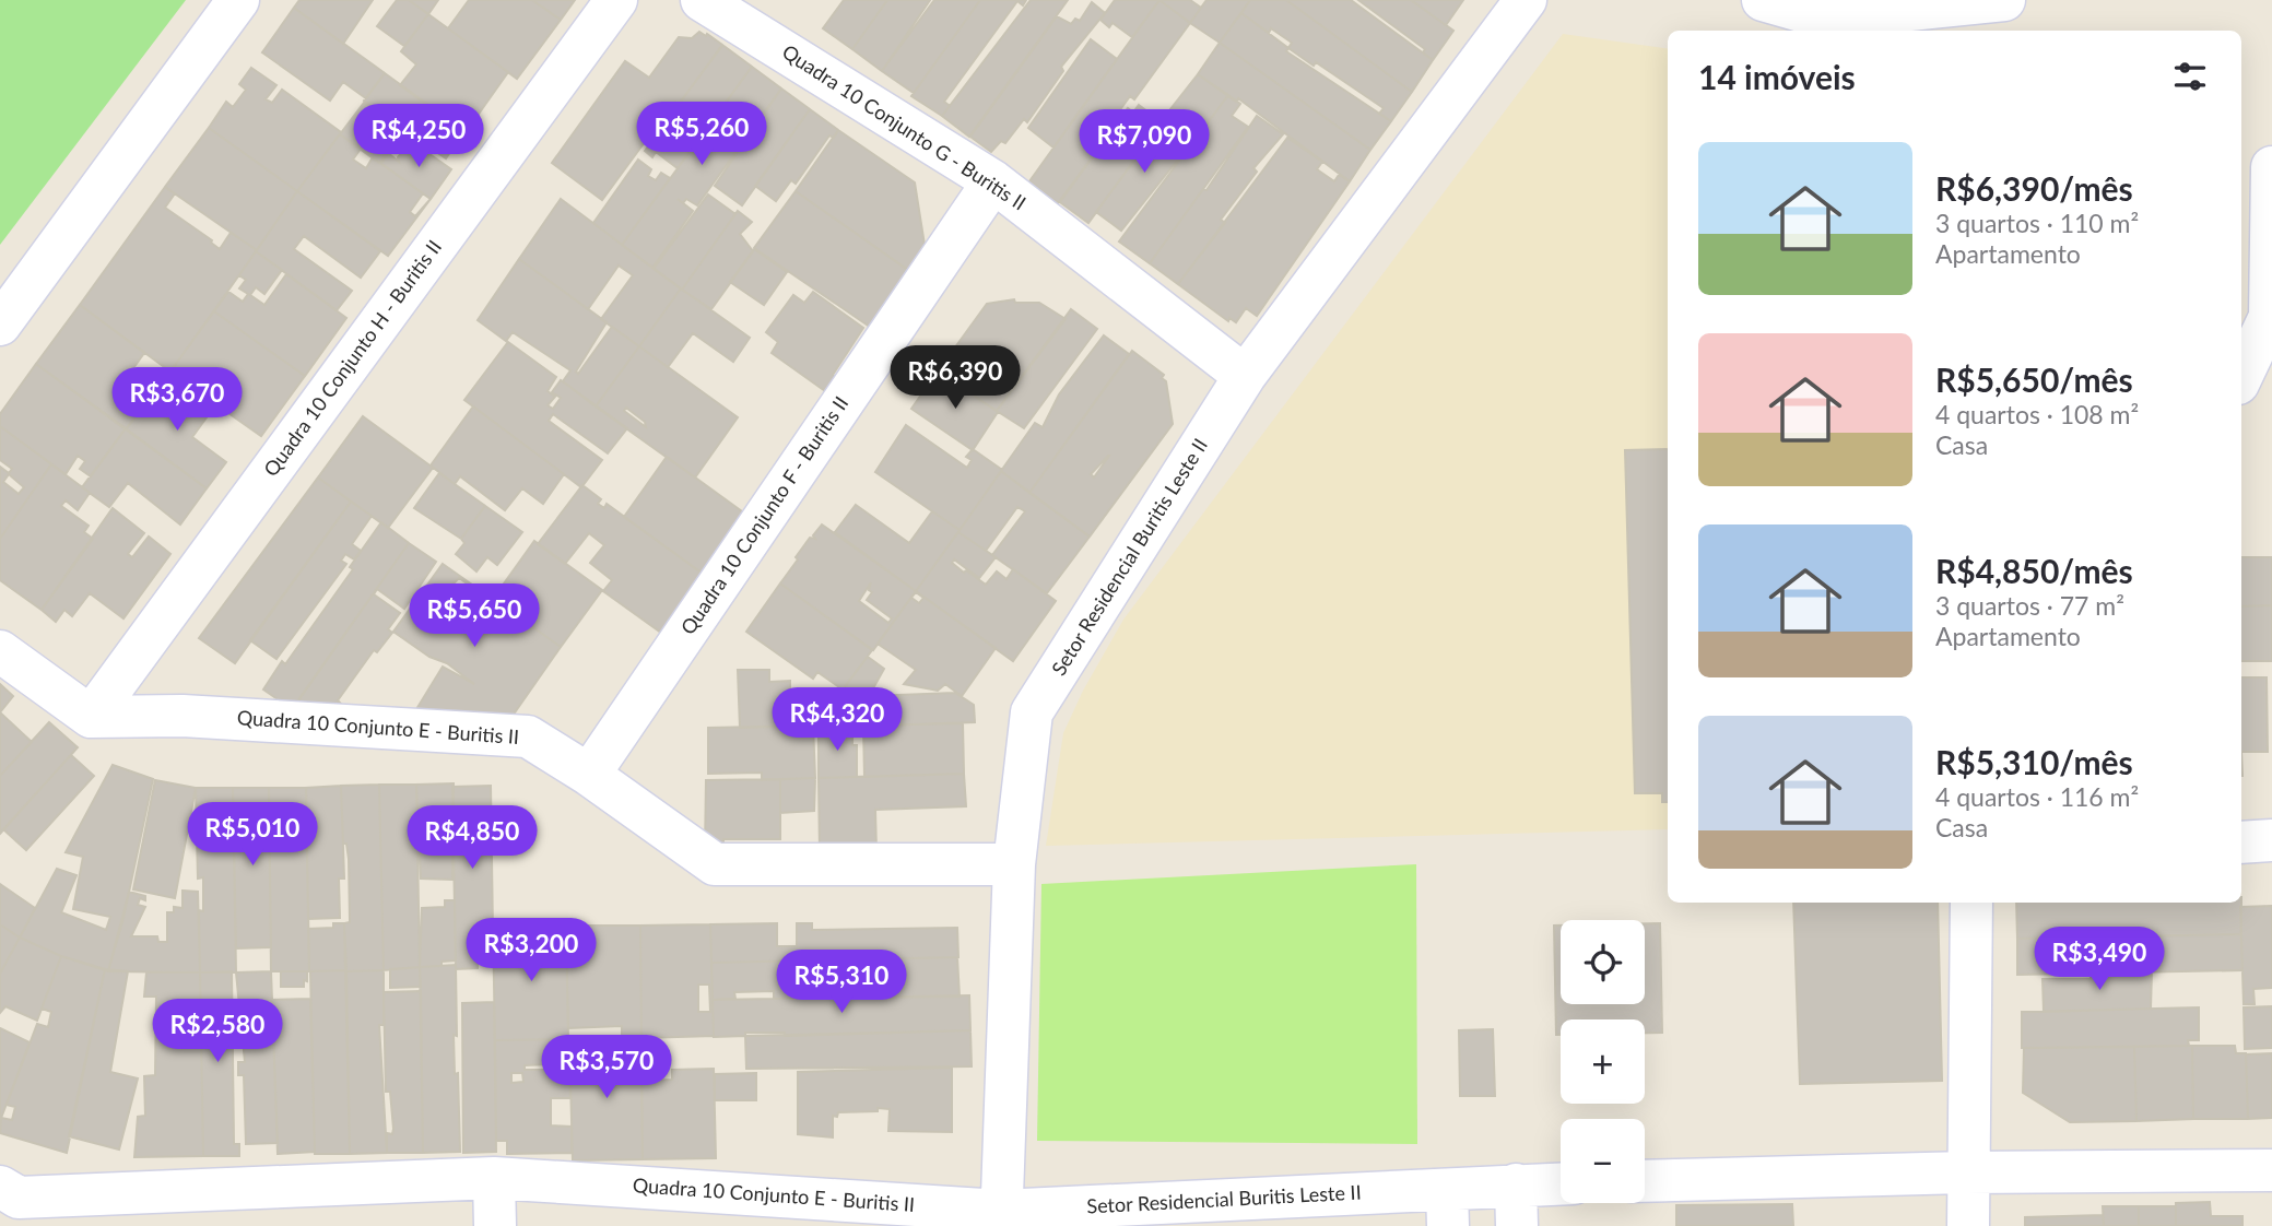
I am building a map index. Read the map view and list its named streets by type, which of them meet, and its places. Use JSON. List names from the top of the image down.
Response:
{
  "streets": {
    "street": [
      "Quadra 10 Conjunto G - Buritis II",
      "Quadra 10 Conjunto H - Buritis II",
      "Quadra 10 Conjunto F - Buritis II",
      "Setor Residencial Buritis Leste II",
      "Quadra 10 Conjunto E - Buritis II"
    ]
  },
  "crossings": [
    ["Quadra 10 Conjunto G - Buritis II", "Quadra 10 Conjunto F - Buritis II"],
    ["Quadra 10 Conjunto G - Buritis II", "Setor Residencial Buritis Leste II"],
    ["Quadra 10 Conjunto H - Buritis II", "Quadra 10 Conjunto E - Buritis II"],
    ["Quadra 10 Conjunto F - Buritis II", "Quadra 10 Conjunto E - Buritis II"],
    ["Setor Residencial Buritis Leste II", "Quadra 10 Conjunto E - Buritis II"]
  ],
  "page": {
    "heading": "14 imóveis",
    "price": [
      "R$5,260",
      "R$4,250",
      "R$7,090",
      "R$6,390",
      "R$3,670",
      "R$5,650",
      "R$4,320",
      "R$5,010",
      "R$4,850",
      "R$3,200",
      "R$3,490",
      "R$5,310",
      "R$2,580",
      "R$3,570"
    ],
    "list": [
      {
        "name": "R$6,390/mês",
        "note": "3 quartos · 110 m² · Apartamento"
      },
      {
        "name": "R$5,650/mês",
        "note": "4 quartos · 108 m² · Casa"
      },
      {
        "name": "R$4,850/mês",
        "note": "3 quartos · 77 m² · Apartamento"
      },
      {
        "name": "R$5,310/mês",
        "note": "4 quartos · 116 m² · Casa"
      }
    ],
    "map_buttons": ["+", "−"]
  }
}
